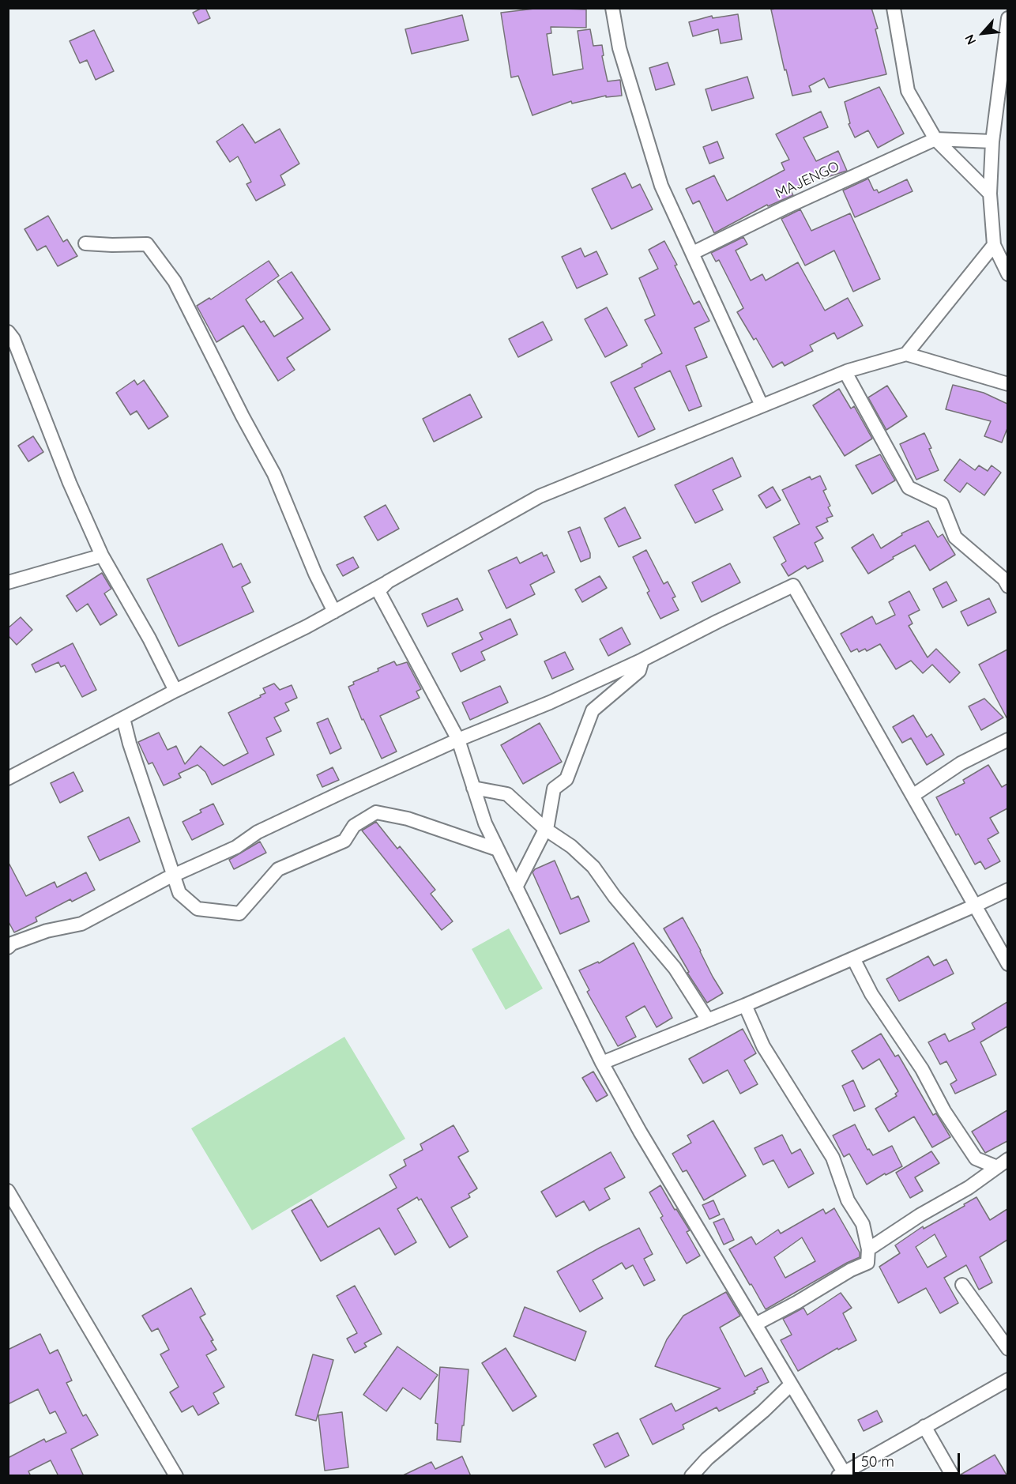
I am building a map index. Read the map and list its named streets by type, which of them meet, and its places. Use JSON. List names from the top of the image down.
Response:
{
  "streets": {
    "street": ["MAJENGO"]
  },
  "scale_bar": "50 m",
  "north": "bottom left"
}
